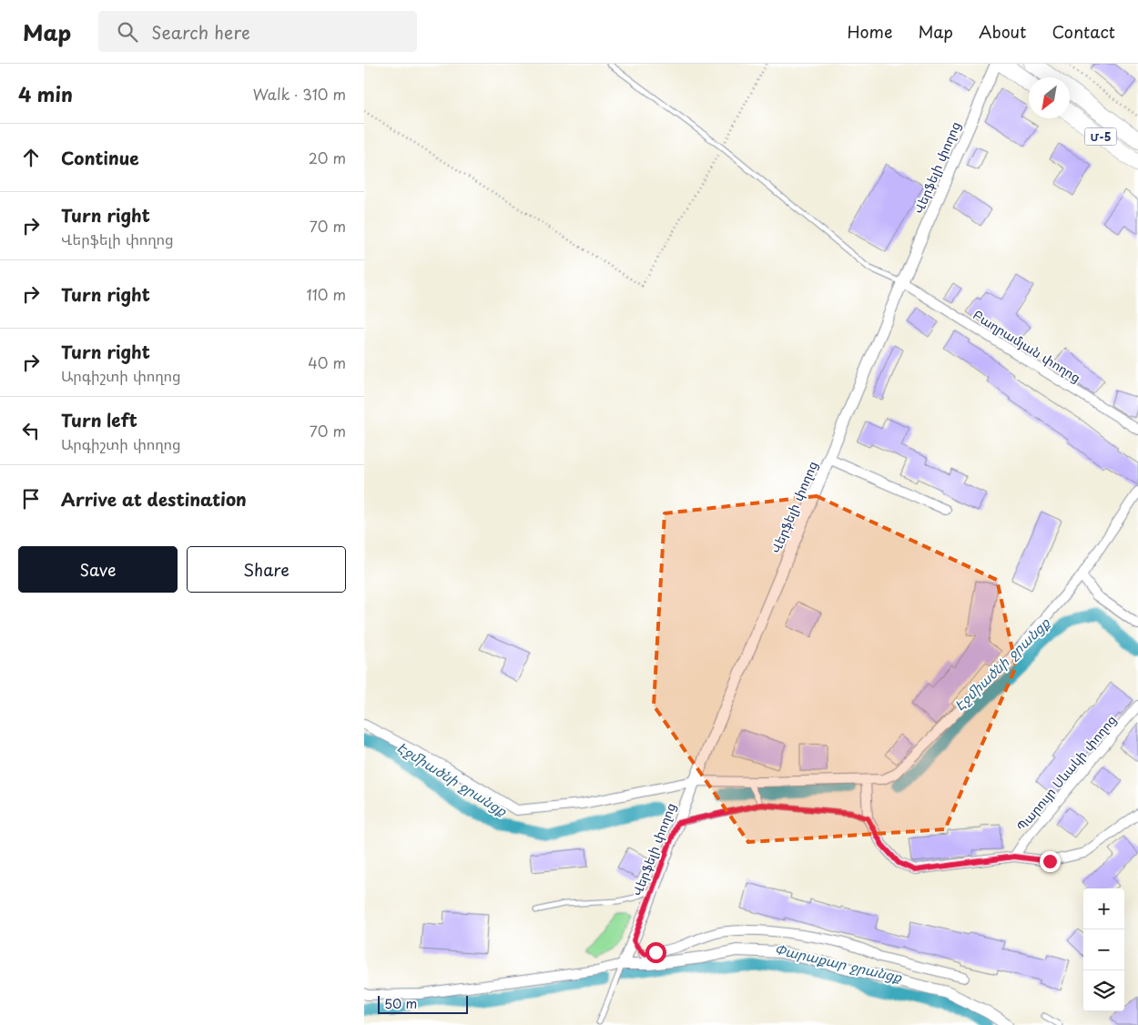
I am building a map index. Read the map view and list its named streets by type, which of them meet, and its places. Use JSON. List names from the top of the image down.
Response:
{
  "streets": {
    "highway": ["Մ-5"],
    "street": ["Վերֆելի փողոց", "Բաղրամյան փողոց", "Պարույր Սևակի փողոց"]
  },
  "crossings": [
    ["Վերֆելի փողոց", "Բաղրամյան փողոց"]
  ],
  "water": ["Էջմիածնի ջրանցք", "Փարաքար ջրանցք"],
  "scale_bar": "50 m",
  "north": "bottom left",
  "page": {
    "header": "Map",
    "search": "Search here",
    "nav": [
      "Home",
      "Map",
      "About",
      "Contact"
    ],
    "heading": ["4 min", "Walk · 310 m"],
    "list": [
      ["Continue", "20 m"],
      ["Turn right", "Վերֆելի փողոց", "70 m"],
      ["Turn right", "110 m"],
      ["Turn right", "Արգիշտի փողոց", "40 m"],
      ["Turn left", "Արգիշտի փողոց", "70 m"],
      "Arrive at destination"
    ],
    "buttons": ["Save", "Share"],
    "map_buttons": ["+", "−"],
    "scale": "50 m"
  }
}
